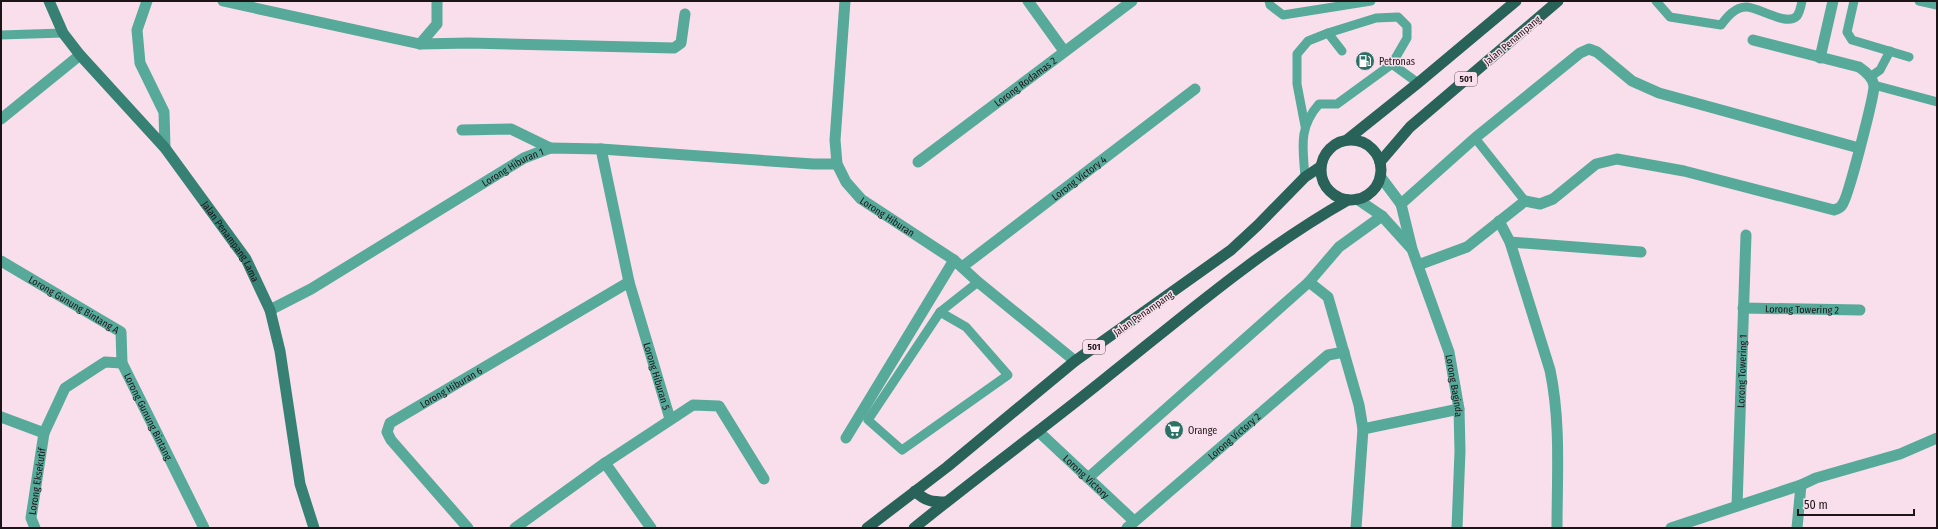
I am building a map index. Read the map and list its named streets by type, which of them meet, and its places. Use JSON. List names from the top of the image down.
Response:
{
  "streets": {
    "main road": ["Jalan Penampang", "501", "Jalan Penampang Lama"],
    "street": [
      "Lorong Rodamas 2",
      "Lorong Hiburan 1",
      "Lorong Victory 4",
      "Lorong Hiburan",
      "Lorong Gunung Bintang A",
      "Lorong Towering 2",
      "Lorong Towering 1",
      "Lorong Hiburan 5",
      "Lorong Baginda",
      "Lorong Hiburan 6",
      "Lorong Gunung Bintang",
      "Lorong Victory 2",
      "Lorong Victory",
      "Lorong Eksekutif"
    ]
  },
  "crossings": [
    ["Jalan Penampang", "501"],
    ["Jalan Penampang", "Lorong Hiburan"],
    ["Jalan Penampang", "Lorong Baginda"],
    ["501", "Lorong Baginda"],
    ["Lorong Hiburan 1", "Lorong Hiburan"],
    ["Lorong Hiburan 1", "Jalan Penampang Lama"],
    ["Lorong Hiburan 1", "Lorong Hiburan 5"],
    ["Lorong Victory 4", "Lorong Hiburan"],
    ["Lorong Gunung Bintang A", "Lorong Gunung Bintang"],
    ["Lorong Towering 2", "Lorong Towering 1"],
    ["Lorong Hiburan 5", "Lorong Hiburan 6"],
    ["Lorong Gunung Bintang", "Lorong Eksekutif"],
    ["Lorong Victory 2", "Lorong Victory"]
  ],
  "places": {
    "fuel station": ["Petronas"],
    "supermarket": ["Orange"]
  },
  "scale_bar": "50 m"
}
